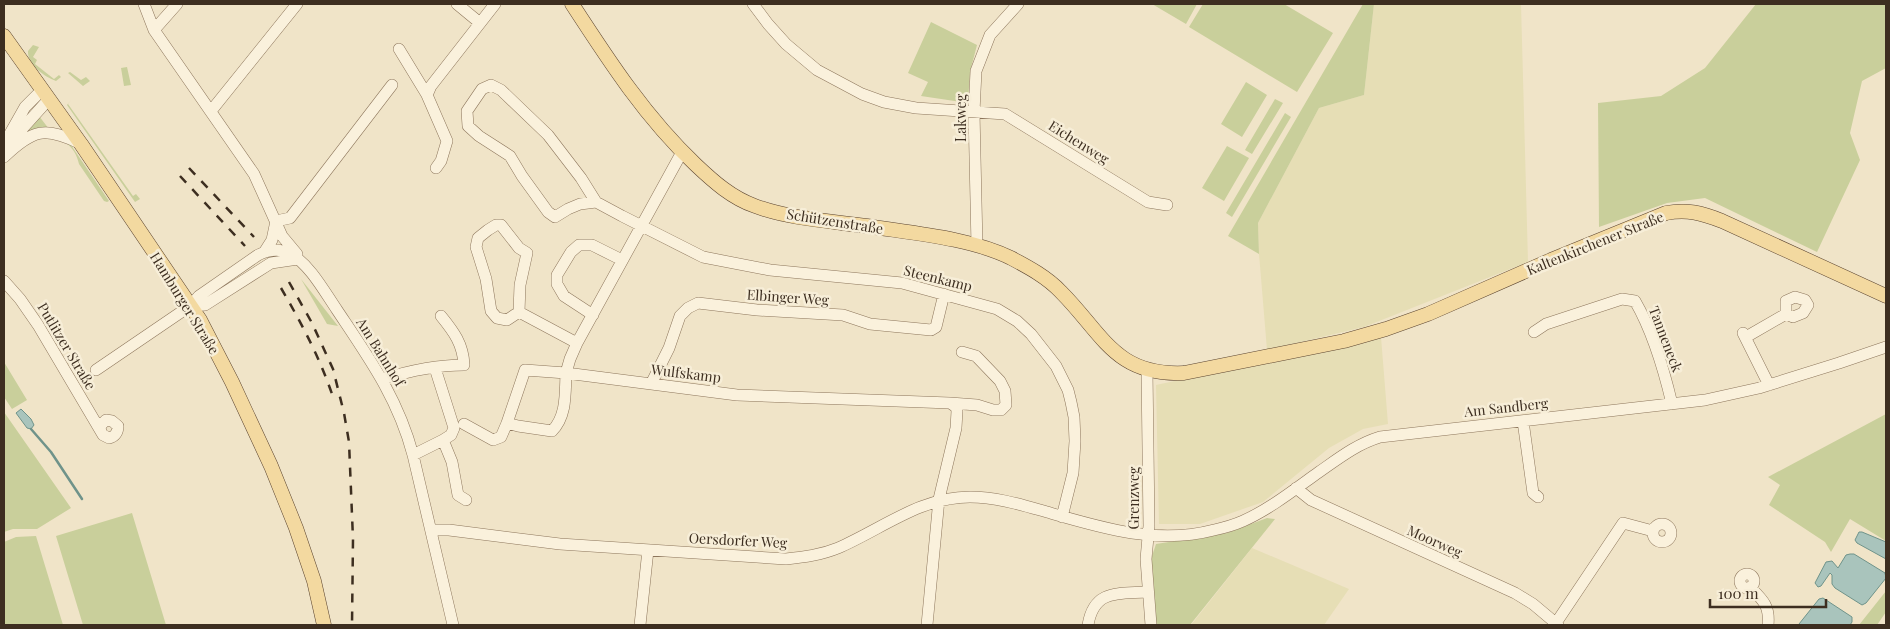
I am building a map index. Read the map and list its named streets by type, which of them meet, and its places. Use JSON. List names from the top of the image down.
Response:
{
  "streets": {
    "main road": ["Schützenstraße", "Kaltenkirchener Straße", "Hamburger Straße"],
    "street": [
      "Lakweg",
      "Eichenweg",
      "Steenkamp",
      "Elbinger Weg",
      "Tanneneck",
      "Putlitzer Straße",
      "Am Bahnhof",
      "Wulfskamp",
      "Am Sandberg",
      "Grenzweg",
      "Oersdorfer Weg",
      "Moorweg"
    ]
  },
  "crossings": [
    ["Lakweg", "Eichenweg"],
    ["Lakweg", "Schützenstraße"],
    ["Schützenstraße", "Kaltenkirchener Straße"],
    ["Schützenstraße", "Grenzweg"],
    ["Kaltenkirchener Straße", "Grenzweg"],
    ["Steenkamp", "Elbinger Weg"],
    ["Steenkamp", "Oersdorfer Weg"],
    ["Elbinger Weg", "Wulfskamp"],
    ["Tanneneck", "Am Sandberg"],
    ["Am Bahnhof", "Oersdorfer Weg"],
    ["Am Sandberg", "Grenzweg"],
    ["Am Sandberg", "Oersdorfer Weg"],
    ["Am Sandberg", "Moorweg"],
    ["Grenzweg", "Oersdorfer Weg"]
  ],
  "scale_bar": "100 m"
}
